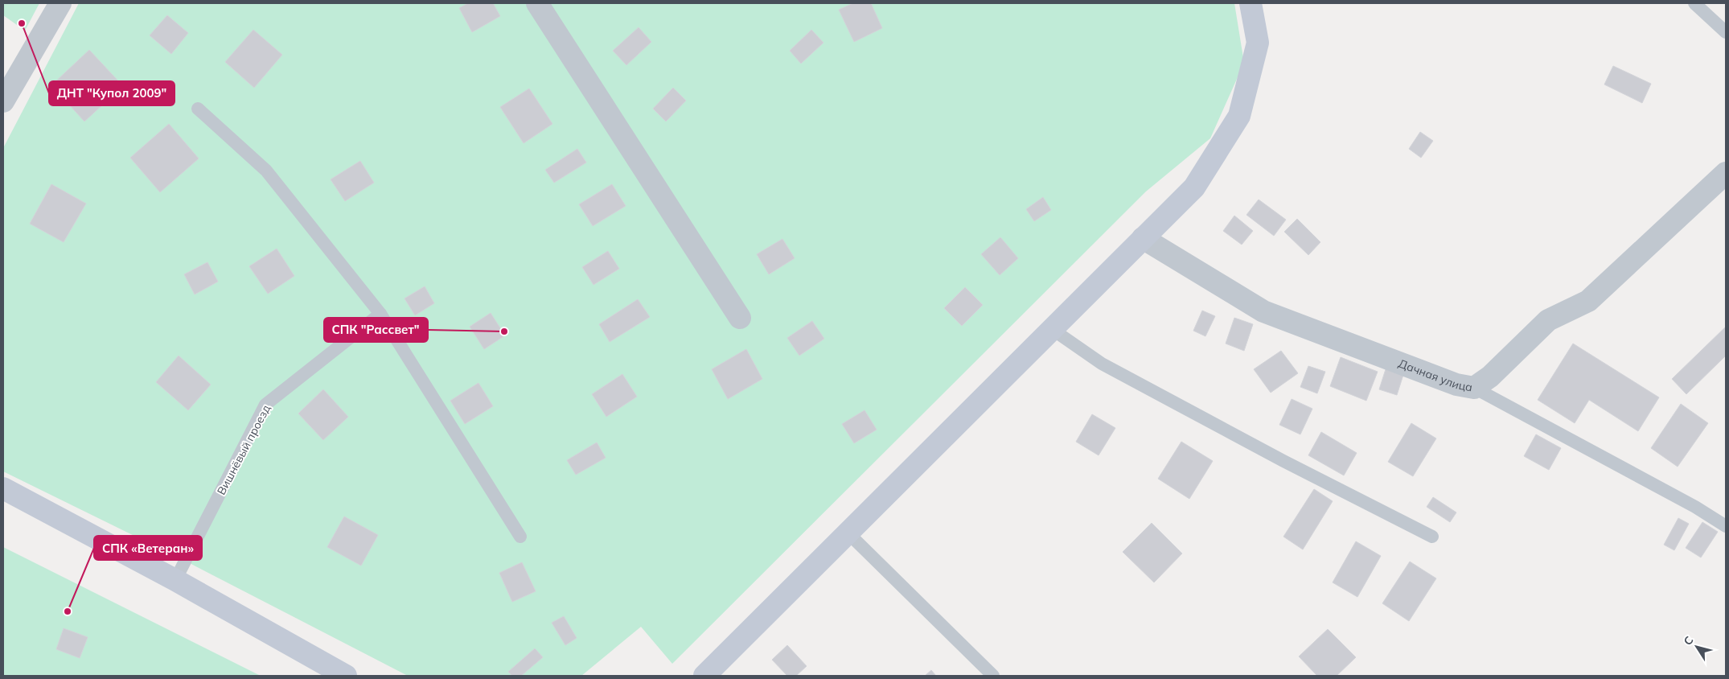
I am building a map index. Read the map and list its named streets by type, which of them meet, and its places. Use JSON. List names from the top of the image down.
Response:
{
  "streets": {
    "street": ["Дачная улица"],
    "lane": ["Вишнёвый проезд"]
  },
  "places": ["ДНТ \"Купол 2009\"", "СПК \"Рассвет\"", "СПК «Ветеран»"],
  "north": "top left"
}
